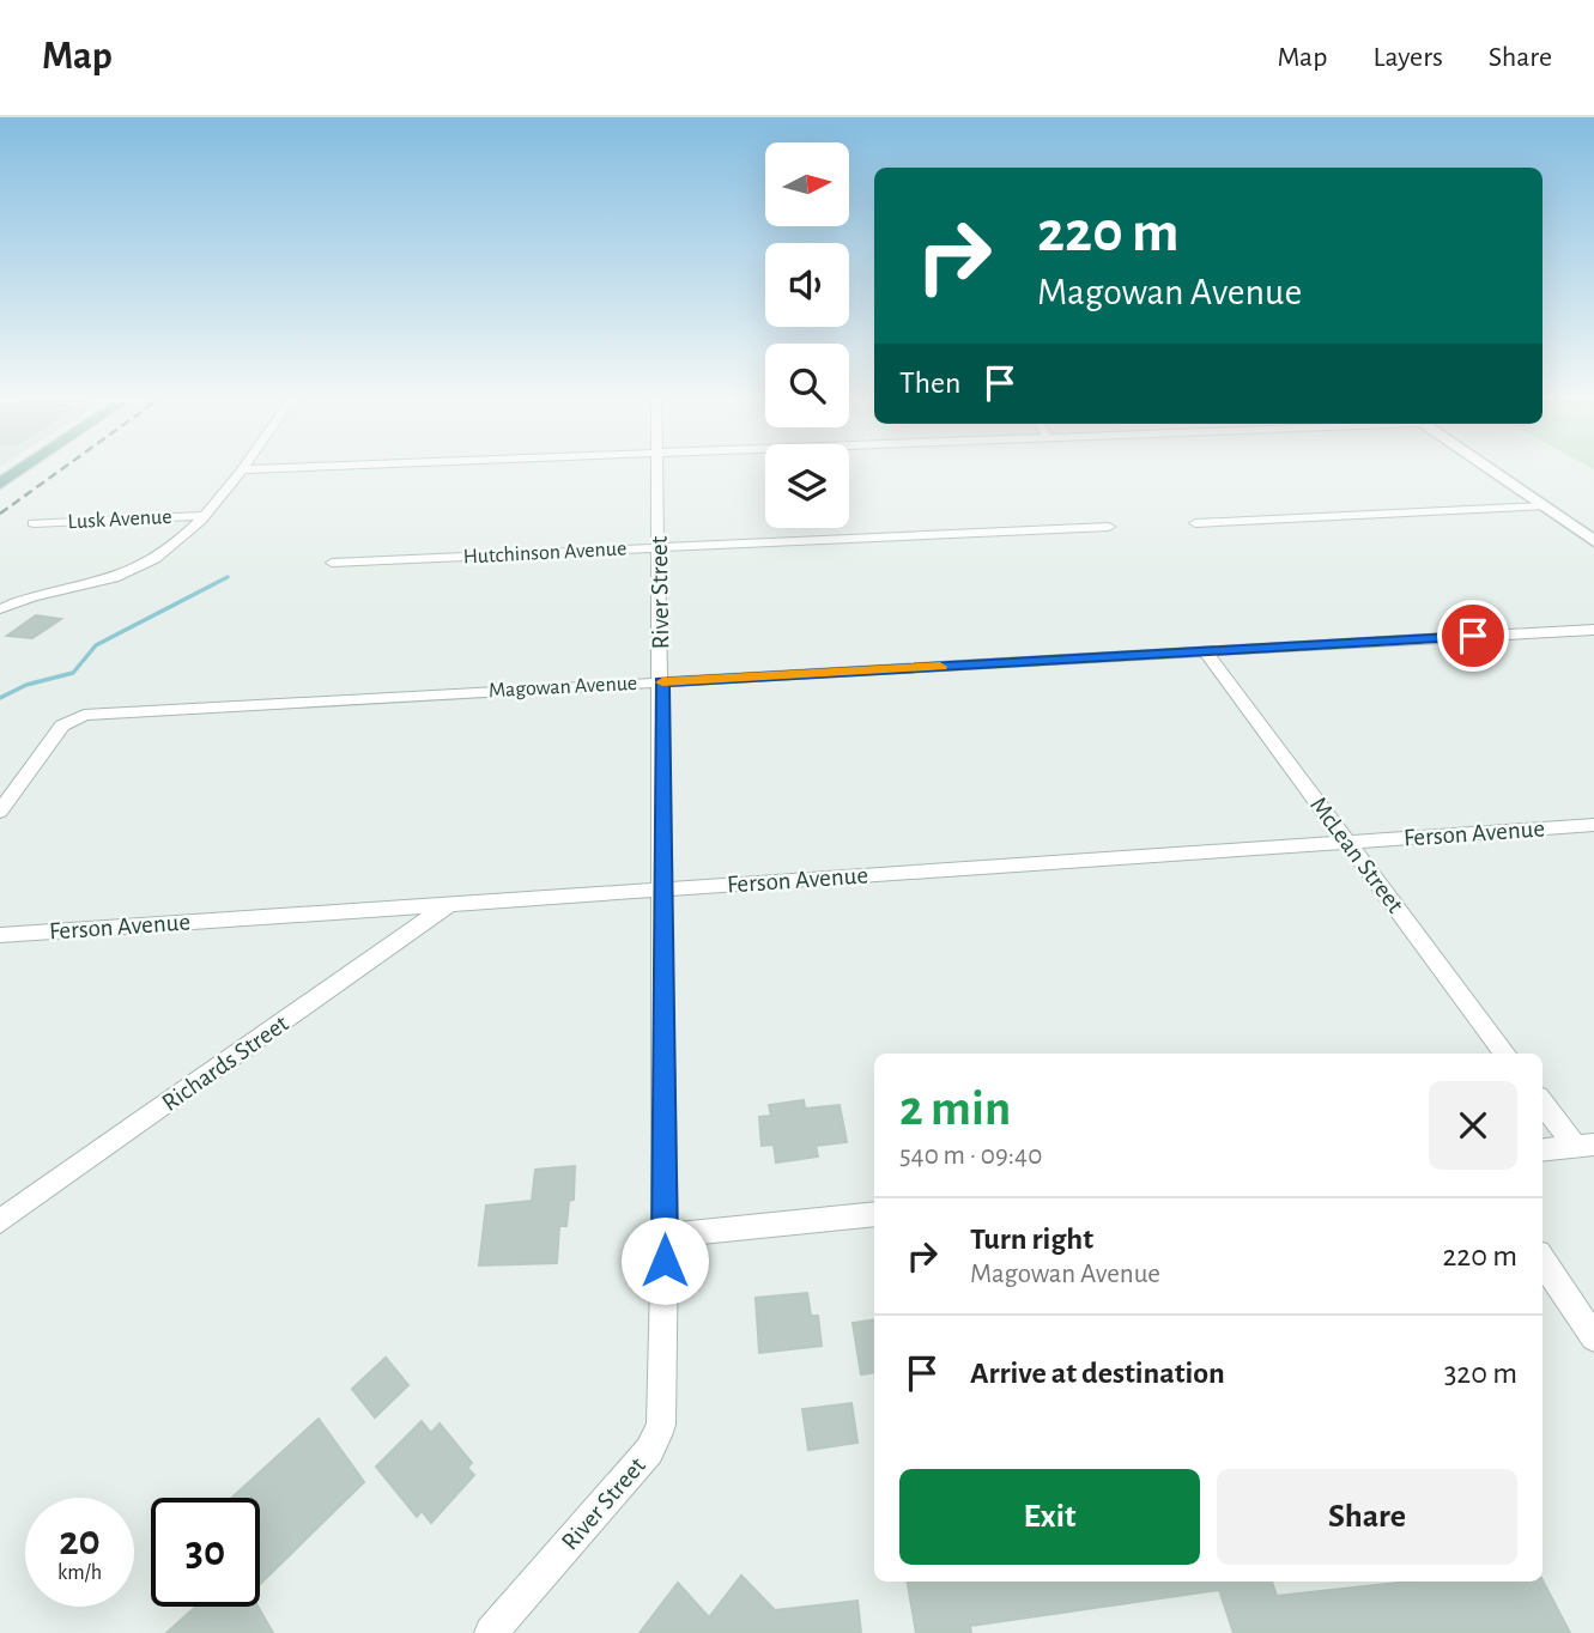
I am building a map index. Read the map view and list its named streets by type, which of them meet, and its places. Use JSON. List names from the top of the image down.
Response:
{
  "streets": {
    "street": [
      "Lusk Avenue",
      "Hutchinson Avenue",
      "River Street",
      "Magowan Avenue",
      "Ferson Avenue",
      "McLean Street",
      "Richards Street"
    ]
  },
  "crossings": [
    ["Hutchinson Avenue", "River Street"],
    ["River Street", "Magowan Avenue"],
    ["River Street", "Ferson Avenue"],
    ["Magowan Avenue", "McLean Street"],
    ["Ferson Avenue", "McLean Street"],
    ["Ferson Avenue", "Richards Street"]
  ],
  "north": "right",
  "page": {
    "header": "Map",
    "nav": ["Map", "Layers", "Share"],
    "turn": ["220 m", "Magowan Avenue"],
    "then": "Then",
    "heading": ["2 min", "540 m · 09:40"],
    "list": [
      {
        "name": "Turn right",
        "note": "Magowan Avenue",
        "value": "220 m"
      },
      {
        "name": "Arrive at destination",
        "value": "320 m"
      }
    ],
    "buttons": ["Exit", "Share"],
    "speed": "20 km/h",
    "limit": "30"
  }
}
